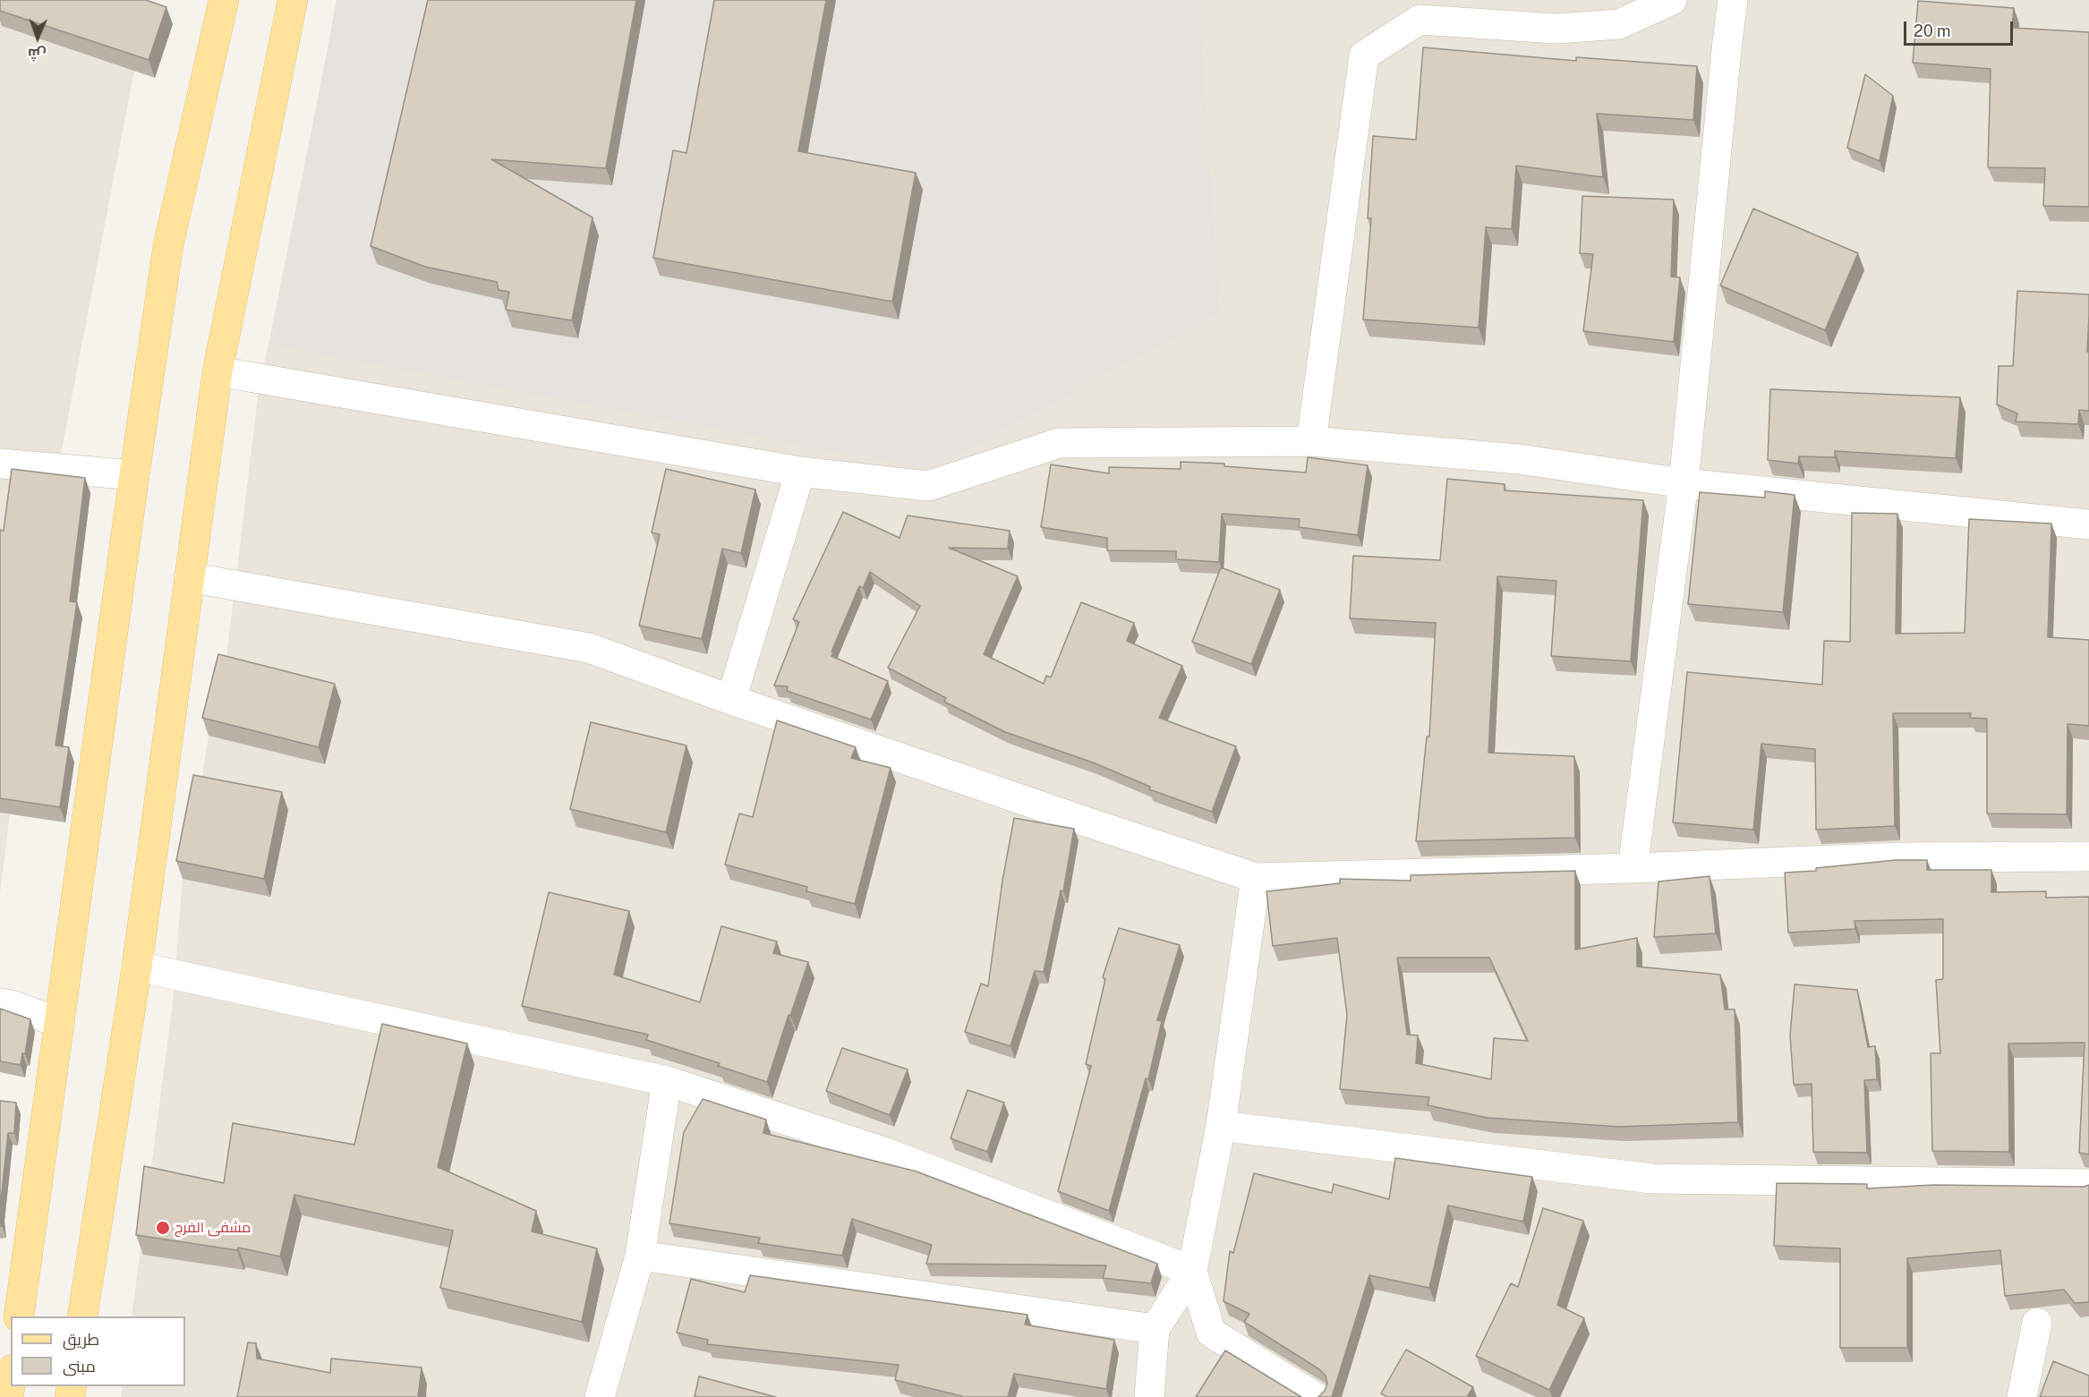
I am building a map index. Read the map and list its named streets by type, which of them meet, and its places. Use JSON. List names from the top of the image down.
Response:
{
  "places": ["مشفى الفرج"],
  "legend": ["طريق", "مبنى"],
  "scale_bar": "20 m",
  "north": "bottom"
}
